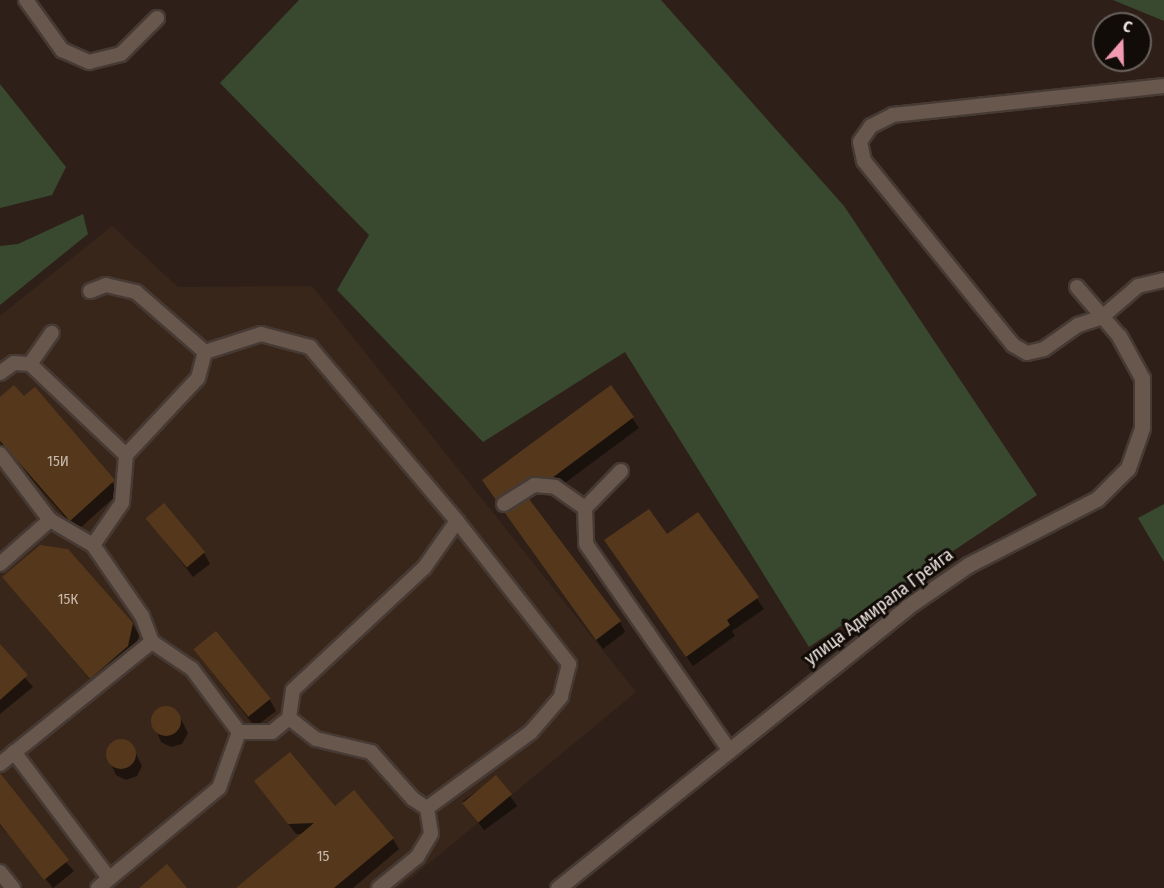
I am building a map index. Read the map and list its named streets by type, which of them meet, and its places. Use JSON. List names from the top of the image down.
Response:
{
  "streets": {
    "street": ["улица Адмирала Грейга"]
  },
  "house_numbers": ["15И", "15К", "15"],
  "north": "top"
}
